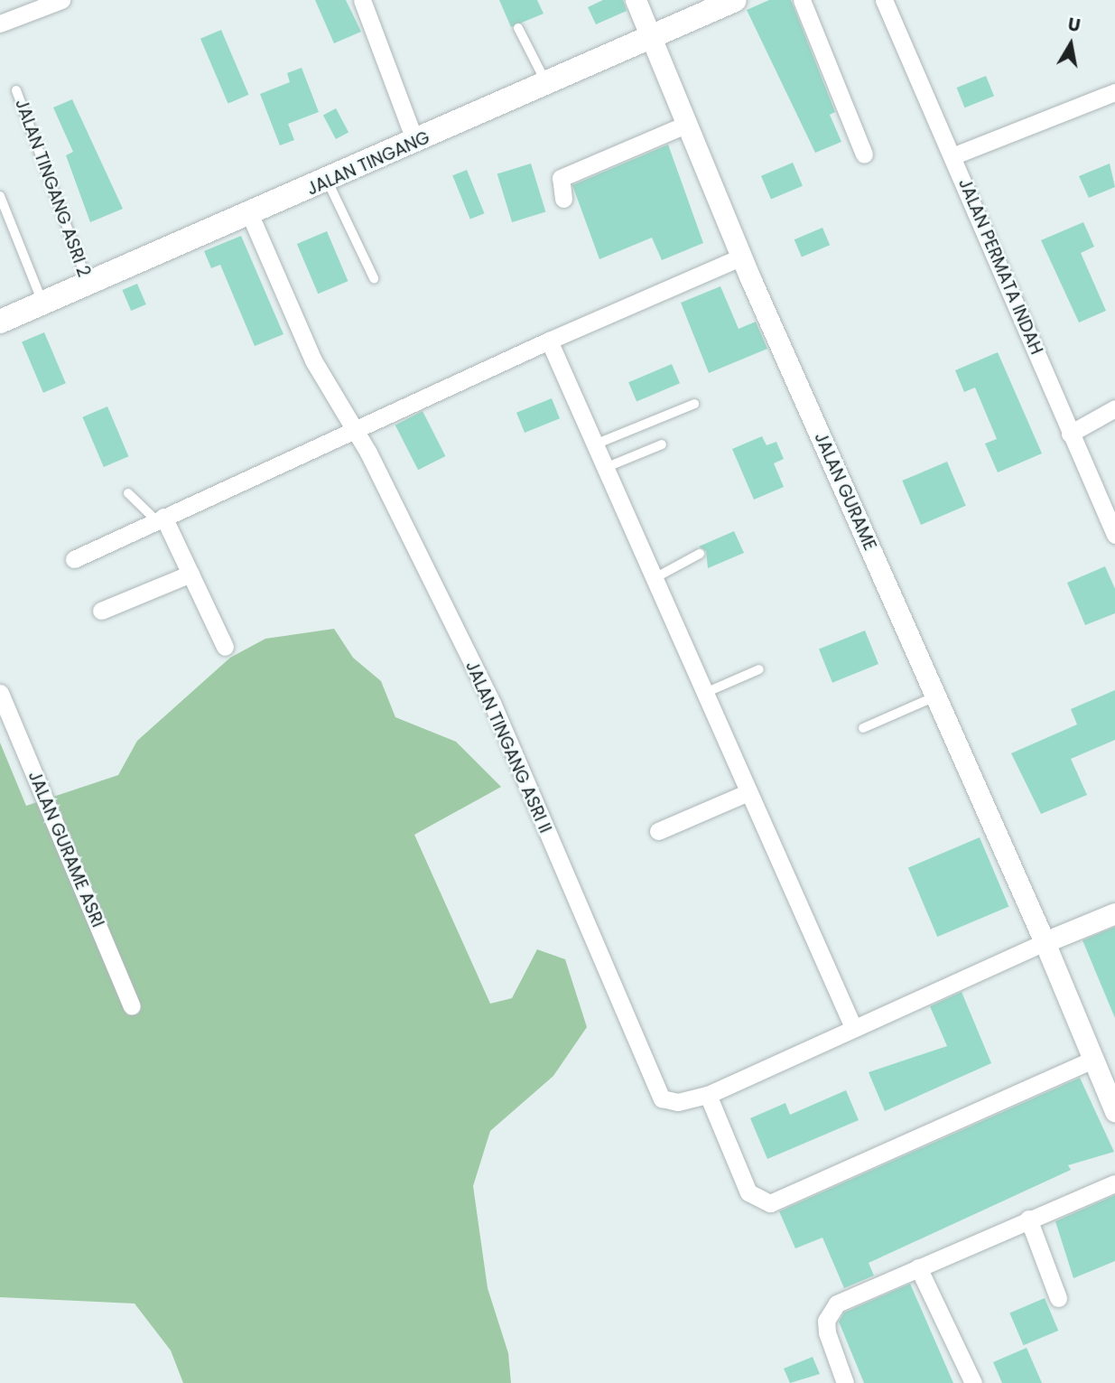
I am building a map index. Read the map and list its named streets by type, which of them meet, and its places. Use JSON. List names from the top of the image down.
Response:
{
  "streets": {
    "main road": ["JALAN TINGANG"],
    "street": [
      "JALAN PERMATA INDAH",
      "JALAN GURAME",
      "JALAN TINGANG ASRI II",
      "JALAN GURAME ASRI"
    ],
    "lane": ["JALAN TINGANG ASRI 2"]
  },
  "crossings": [
    ["JALAN TINGANG", "JALAN TINGANG ASRI 2"],
    ["JALAN TINGANG", "JALAN GURAME"],
    ["JALAN TINGANG", "JALAN TINGANG ASRI II"],
    ["JALAN GURAME", "JALAN TINGANG ASRI II"]
  ],
  "north": "top"
}
